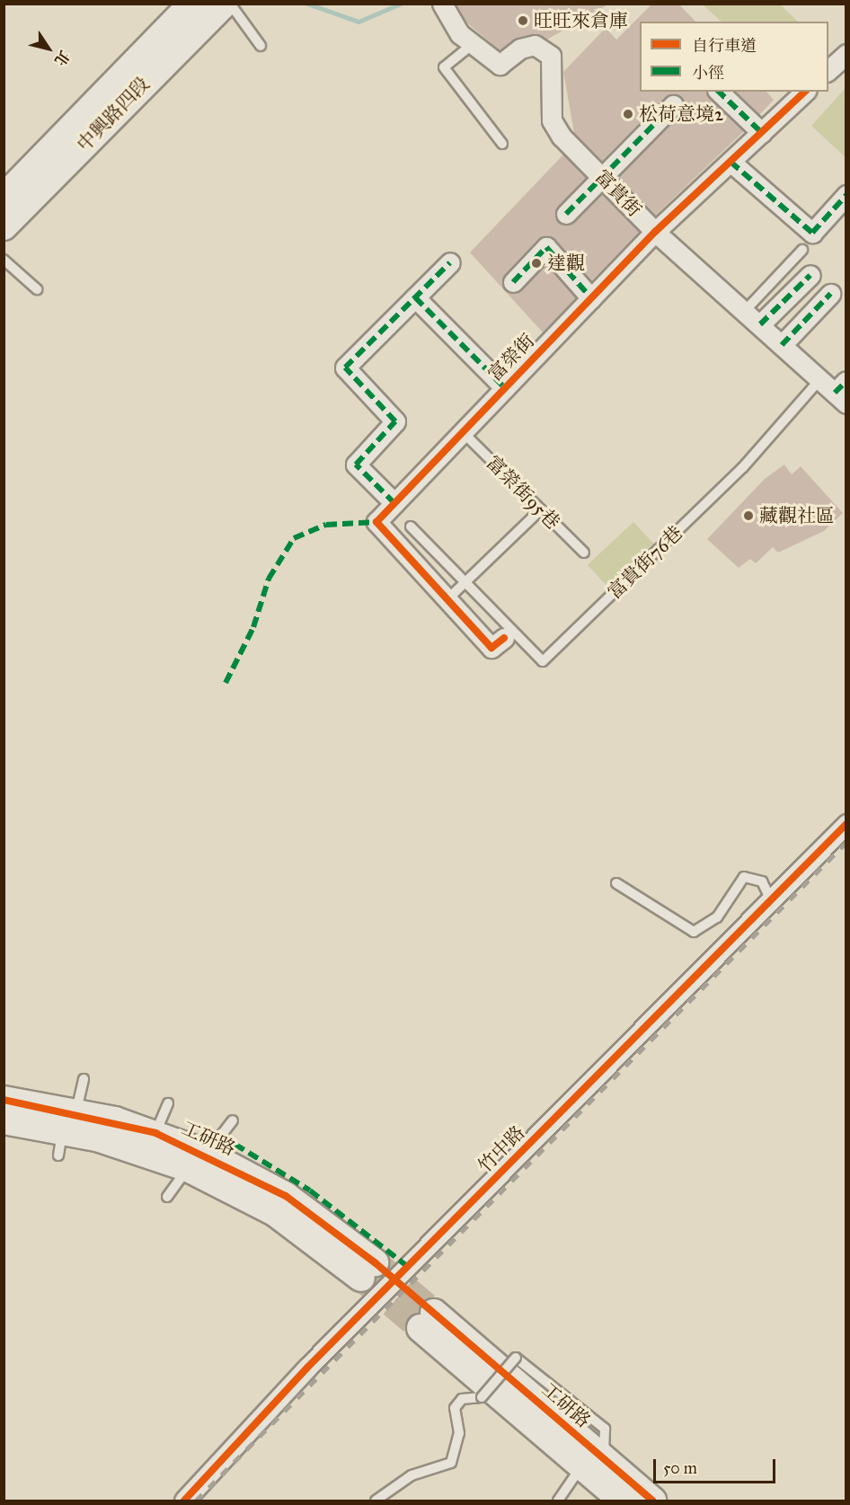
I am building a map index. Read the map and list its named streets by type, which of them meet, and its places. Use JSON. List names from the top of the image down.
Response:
{
  "streets": {
    "street": [
      "中興路四段",
      "富貴街",
      "富榮街",
      "工研路",
      "竹中路"
    ],
    "lane": ["富榮街95巷", "富貴街76巷"]
  },
  "crossings": [
    ["富貴街", "富榮街"],
    ["富貴街", "富貴街76巷"],
    ["富榮街", "富榮街95巷"],
    ["富榮街", "富貴街76巷"]
  ],
  "places": [
    "旺旺來倉庫",
    "松荷意境2",
    "達觀",
    "藏觀社區"
  ],
  "legend": ["自行車道", "小徑"],
  "scale_bar": "50 m",
  "north": "bottom right"
}
